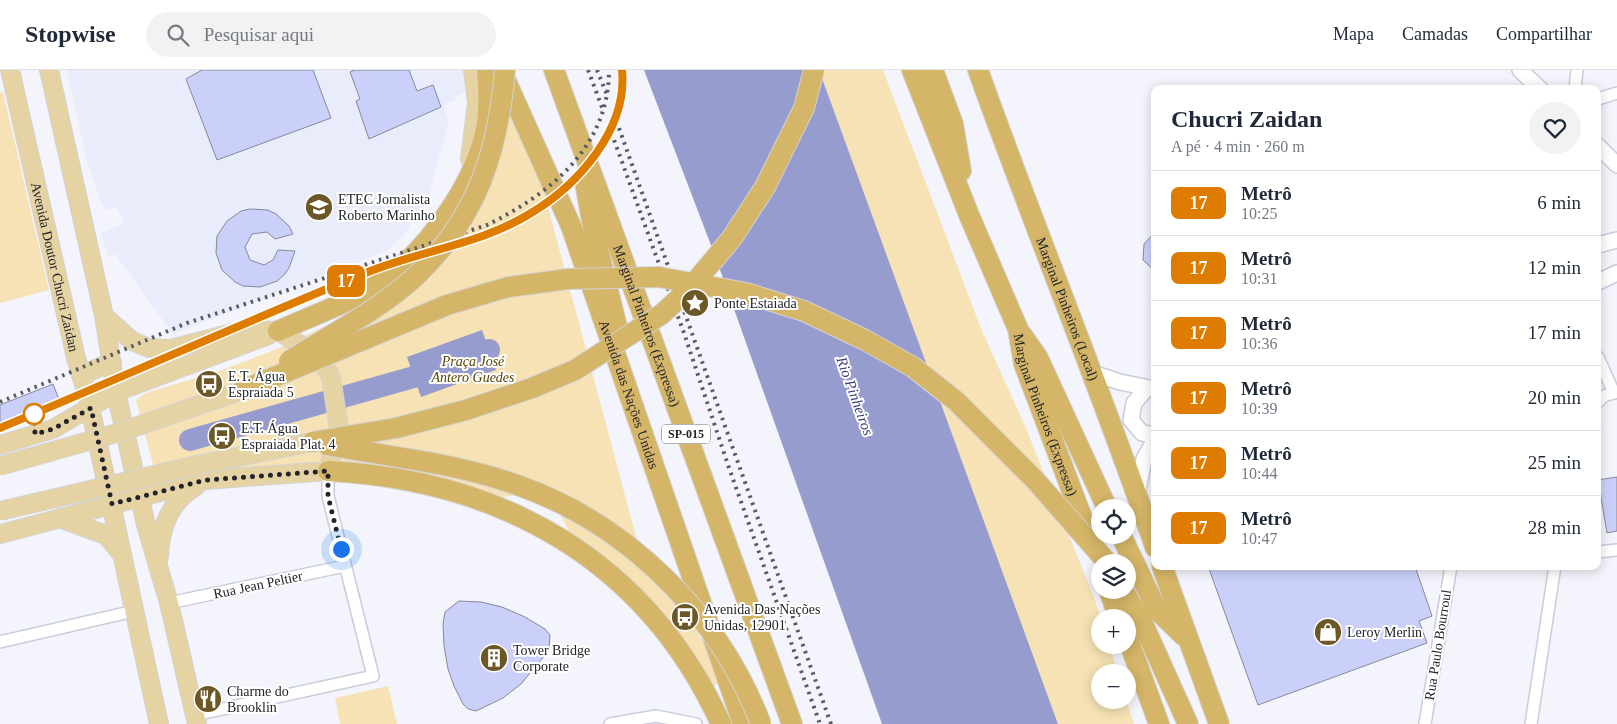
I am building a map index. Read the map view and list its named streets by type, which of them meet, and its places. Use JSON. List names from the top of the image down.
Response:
{
  "streets": {
    "highway": [
      "Marginal Pinheiros (Local)",
      "Marginal Pinheiros (Expressa)",
      "Avenida das Nações Unidas",
      "SP-015"
    ],
    "main road": ["Avenida Doutor Chucri Zaidan"],
    "street": ["Rua Jean Peltier", "Rua Paulo Bourroul"]
  },
  "water": ["Rio Pinheiros"],
  "parks": ["Praça José Antero Guedes"],
  "places": {
    "school or university": ["ETEC Jornalista Roberto Marinho"],
    "place": ["Ponte Estaiada"],
    "bus stop": ["E.T. Água Espraiada 5", "E.T. Água Espraiada Plat. 4", "Avenida Das Nações Unidas, 12901"],
    "shop": ["Leroy Merlin"],
    "building": ["Tower Bridge Corporate"],
    "restaurant": ["Charme do Brooklin"]
  },
  "lines": ["metro line 17"],
  "page": {
    "header": "Stopwise",
    "search": "Pesquisar aqui",
    "nav": ["Mapa", "Camadas", "Compartilhar"],
    "on_map": "17",
    "heading": ["Chucri Zaidan", "A pé · 4 min · 260 m"],
    "list": [
      {
        "mark": "17",
        "name": "Metrô",
        "note": "10:25",
        "value": "6 min"
      },
      {
        "mark": "17",
        "name": "Metrô",
        "note": "10:31",
        "value": "12 min"
      },
      {
        "mark": "17",
        "name": "Metrô",
        "note": "10:36",
        "value": "17 min"
      },
      {
        "mark": "17",
        "name": "Metrô",
        "note": "10:39",
        "value": "20 min"
      },
      {
        "mark": "17",
        "name": "Metrô",
        "note": "10:44",
        "value": "25 min"
      },
      {
        "mark": "17",
        "name": "Metrô",
        "note": "10:47",
        "value": "28 min"
      }
    ],
    "map_buttons": ["+", "−"]
  }
}
